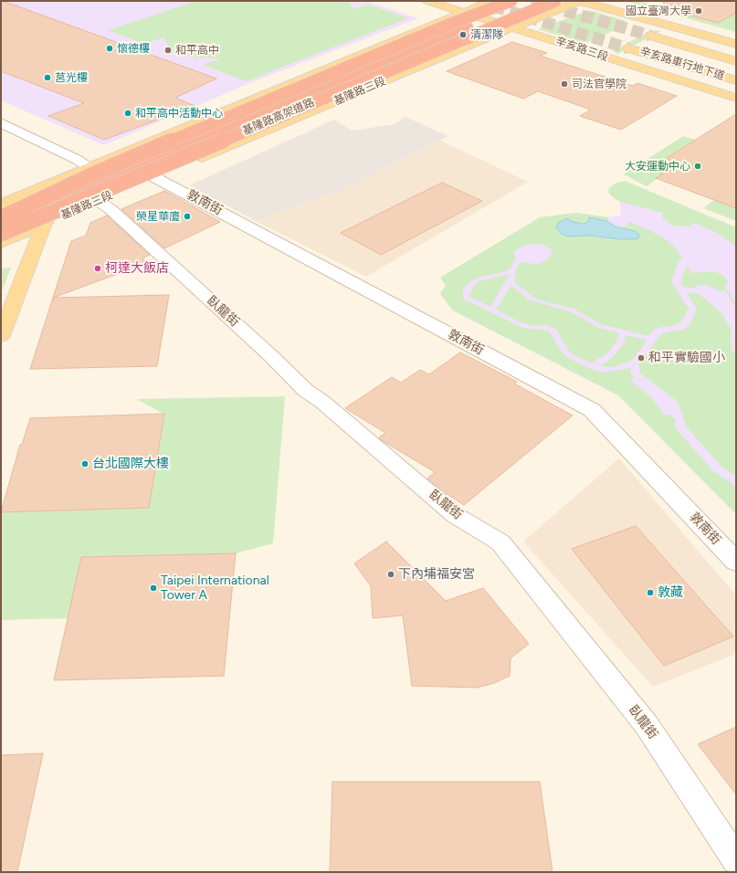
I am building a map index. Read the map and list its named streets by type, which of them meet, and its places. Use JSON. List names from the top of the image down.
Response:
{
  "streets": {
    "highway": ["基隆路高架道路"],
    "main road": ["辛亥路三段", "辛亥路車行地下道", "基隆路三段"],
    "street": ["敦南街", "臥龍街"]
  },
  "crossings": [
    ["辛亥路三段", "基隆路三段"],
    ["基隆路三段", "敦南街"],
    ["基隆路三段", "臥龍街"]
  ],
  "places": [
    "國立臺灣大學",
    "清潔隊",
    "懷德樓",
    "和平高中",
    "莒光樓",
    "司法官學院",
    "和平高中活動中心",
    "大安運動中心",
    "榮星華廈",
    "柯達大飯店",
    "和平實驗國小",
    "台北國際大樓",
    "下內埔福安宮",
    "Taipei International Tower A",
    "敦藏"
  ]
}
